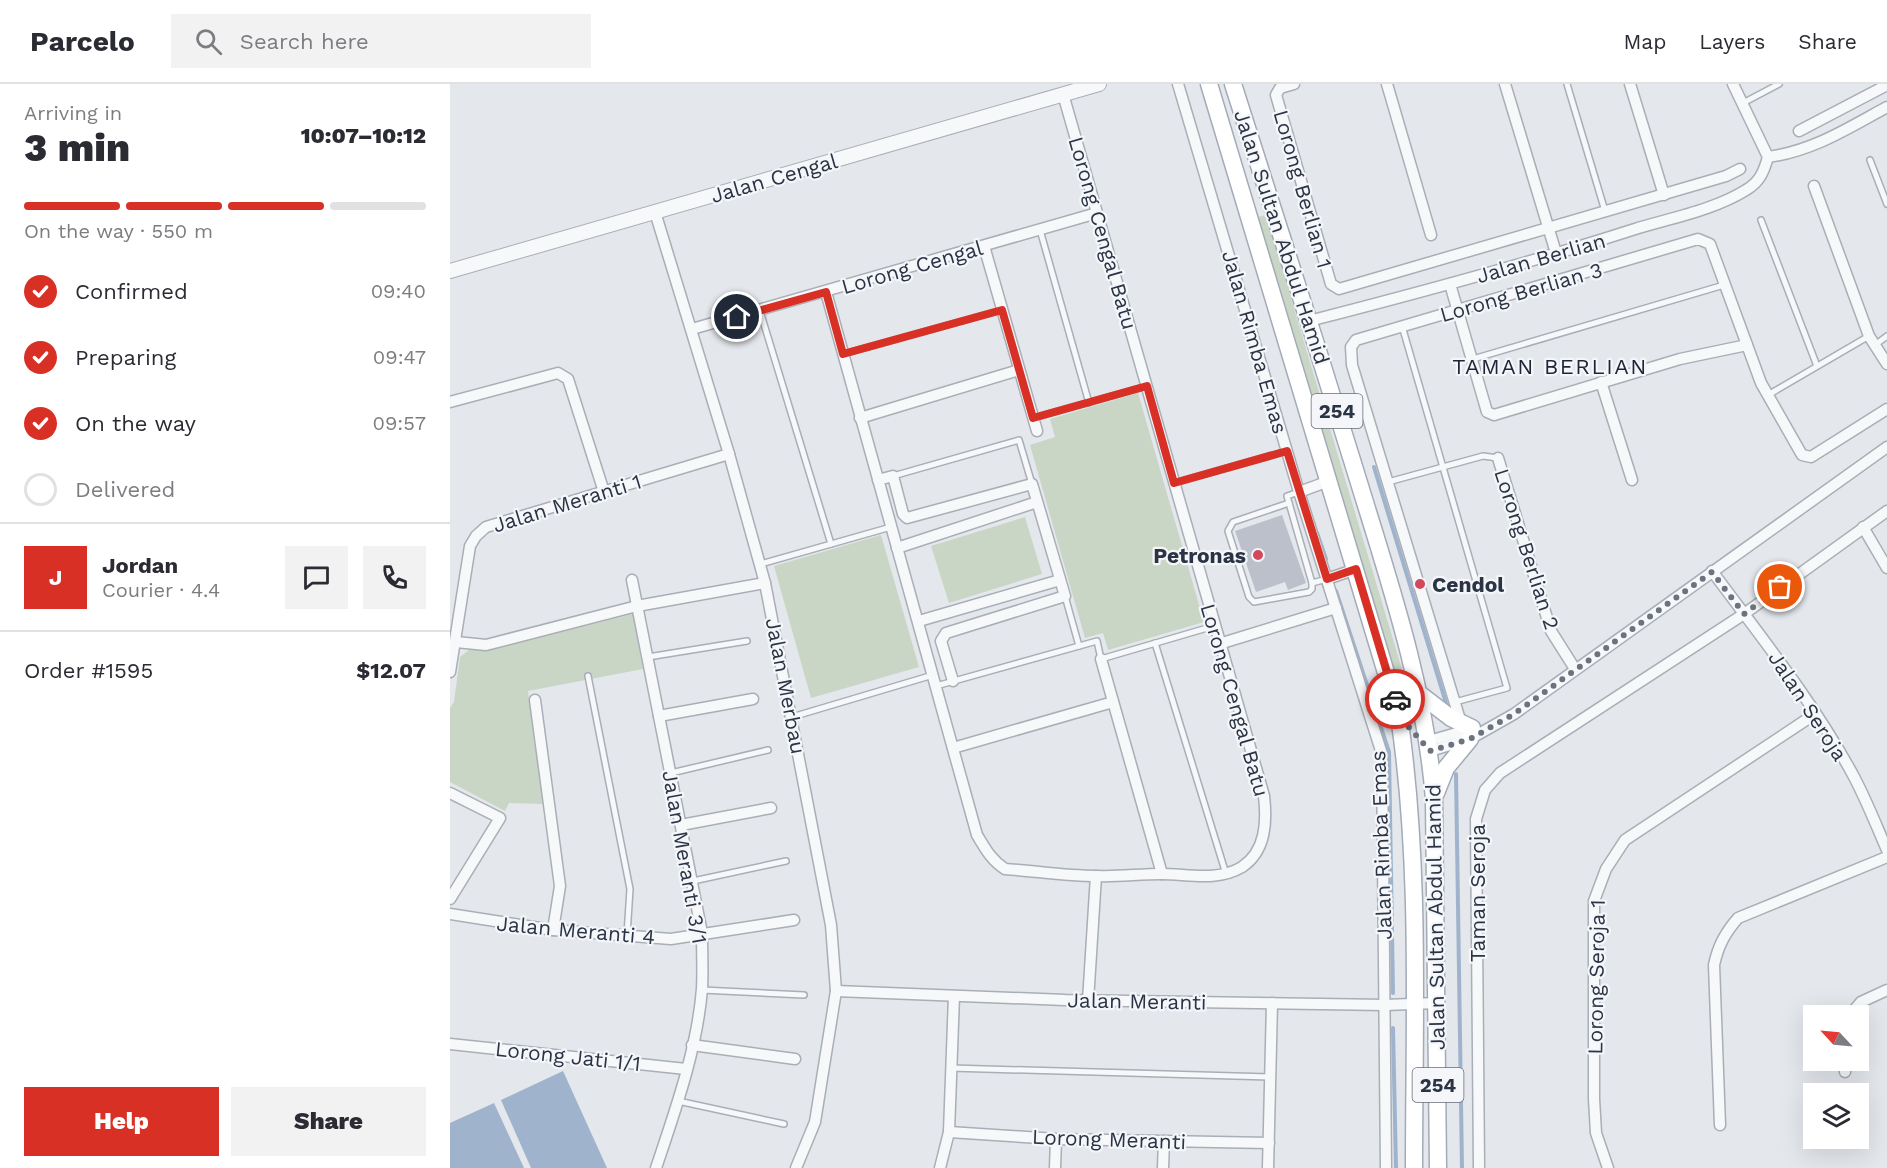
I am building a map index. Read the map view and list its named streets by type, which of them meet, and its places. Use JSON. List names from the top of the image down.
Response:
{
  "streets": {
    "main road": ["Jalan Sultan Abdul Hamid", "254"],
    "street": [
      "Jalan Cengal",
      "Lorong Berlian 1",
      "Lorong Cengal Batu",
      "Jalan Berlian",
      "Lorong Cengal",
      "Lorong Berlian 3",
      "Jalan Rimba Emas",
      "Jalan Meranti 1",
      "Lorong Berlian 2",
      "Jalan Merbau",
      "Jalan Seroja",
      "Jalan Meranti 3/1",
      "Taman Seroja",
      "Jalan Meranti 4",
      "Lorong Seroja 1",
      "Jalan Meranti",
      "Lorong Jati 1/1",
      "Lorong Meranti"
    ]
  },
  "crossings": [
    ["Jalan Cengal", "Lorong Cengal Batu"],
    ["Jalan Cengal", "Jalan Merbau"],
    ["Lorong Cengal Batu", "Lorong Cengal"],
    ["Jalan Sultan Abdul Hamid", "Jalan Berlian"],
    ["Jalan Sultan Abdul Hamid", "Jalan Meranti"],
    ["Lorong Cengal", "Jalan Merbau"],
    ["Jalan Rimba Emas", "Jalan Meranti"],
    ["Jalan Meranti 1", "Jalan Merbau"],
    ["Jalan Merbau", "Jalan Meranti"],
    ["Jalan Seroja", "Taman Seroja"],
    ["Jalan Seroja", "Lorong Seroja 1"],
    ["Jalan Meranti 3/1", "Jalan Meranti 4"],
    ["Jalan Meranti 3/1", "Lorong Jati 1/1"]
  ],
  "districts": ["TAMAN BERLIAN"],
  "places": ["Petronas", "Cendol"],
  "north": "top left",
  "page": {
    "header": "Parcelo",
    "search": "Search here",
    "nav": ["Map", "Layers", "Share"],
    "heading": ["3 min", "Arriving in", "10:07–10:12"],
    "panel": [
      "Jordan",
      "Courier · 4.4",
      "Order #1595",
      "$12.07"
    ],
    "bar": "On the way · 550 m",
    "list": [
      ["Confirmed", "09:40"],
      ["Preparing", "09:47"],
      ["On the way", "09:57"],
      "Delivered"
    ],
    "round": "J",
    "buttons": ["Help", "Share"]
  }
}
